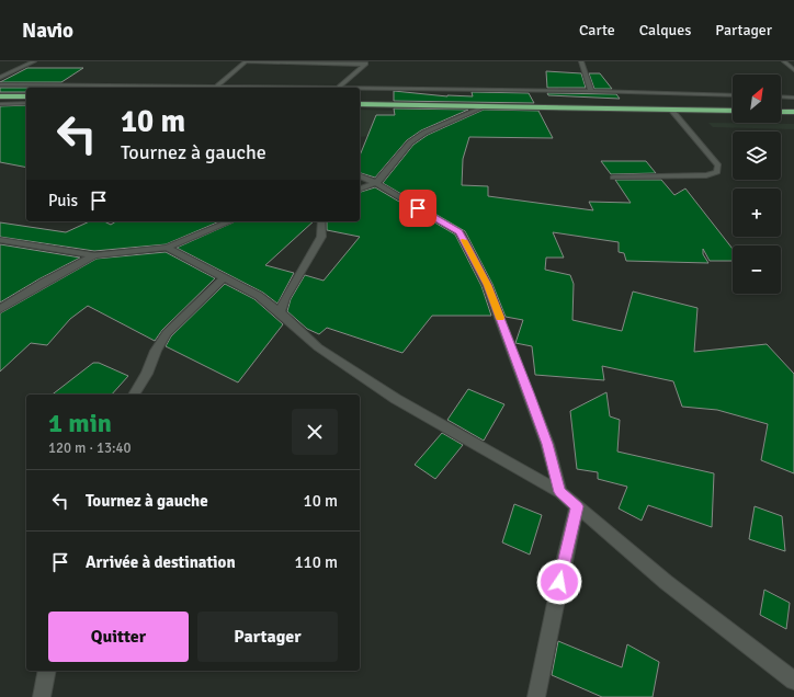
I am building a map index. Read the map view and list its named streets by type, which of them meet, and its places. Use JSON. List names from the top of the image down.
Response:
{
  "north": "top right",
  "page": {
    "header": "Navio",
    "nav": ["Carte", "Calques", "Partager"],
    "map_buttons": ["+", "−"],
    "turn": ["10 m", "Tournez à gauche"],
    "then": "Puis",
    "heading": ["1 min", "120 m · 13:40"],
    "list": [
      {
        "name": "Tournez à gauche",
        "value": "10 m"
      },
      {
        "name": "Arrivée à destination",
        "value": "110 m"
      }
    ],
    "buttons": ["Quitter", "Partager"]
  }
}
